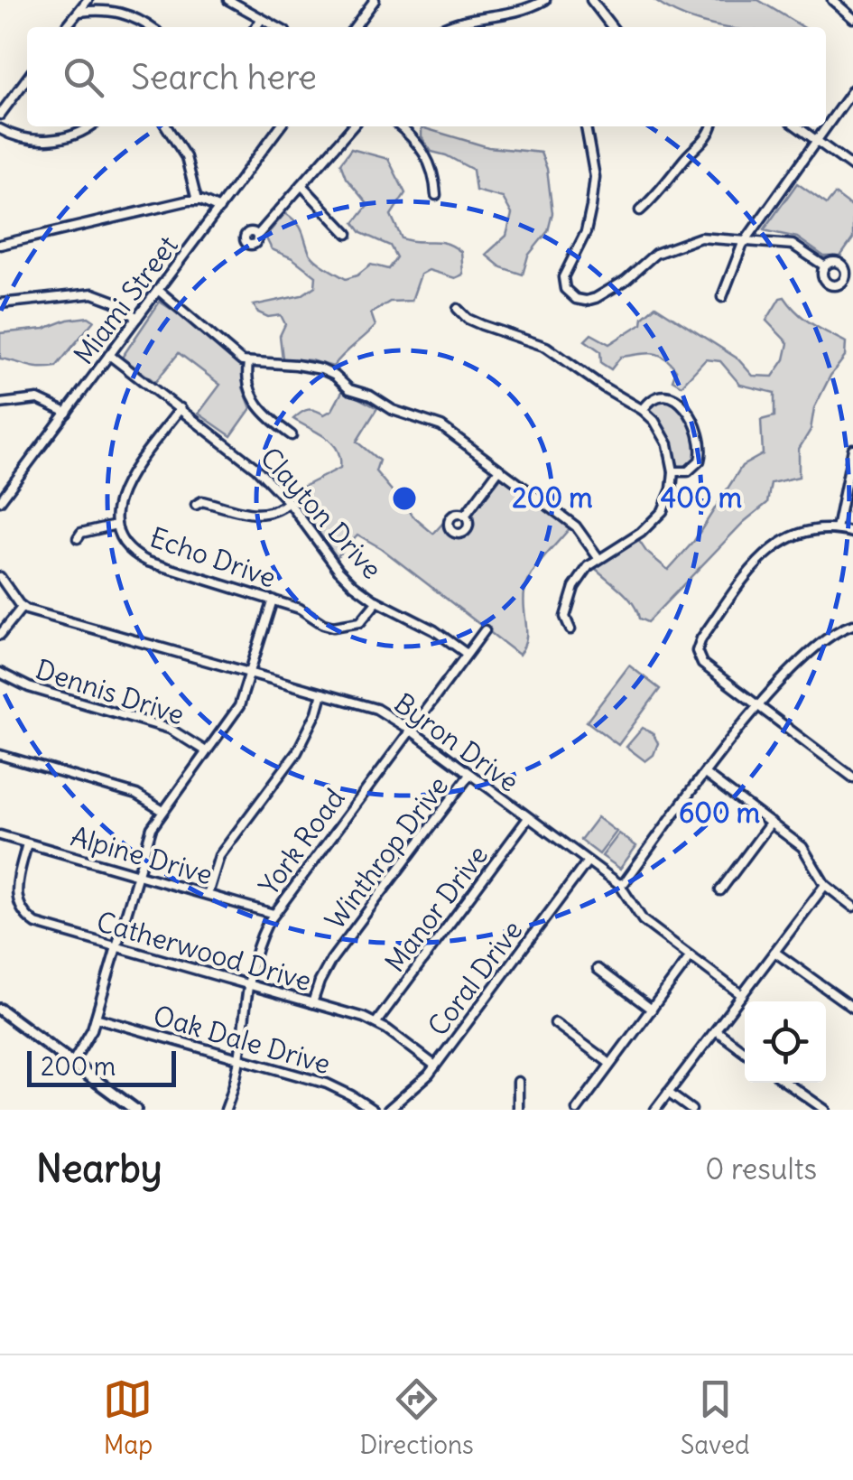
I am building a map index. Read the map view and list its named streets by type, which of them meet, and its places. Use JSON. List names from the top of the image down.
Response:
{
  "streets": {
    "street": [
      "Miami Street",
      "Clayton Drive",
      "Echo Drive",
      "Dennis Drive",
      "Byron Drive",
      "York Road",
      "Winthrop Drive",
      "Alpine Drive",
      "Manor Drive",
      "Catherwood Drive",
      "Coral Drive",
      "Oak Dale Drive"
    ]
  },
  "crossings": [
    ["Miami Street", "Clayton Drive"],
    ["Clayton Drive", "Echo Drive"],
    ["Clayton Drive", "York Road"],
    ["Byron Drive", "York Road"],
    ["Byron Drive", "Winthrop Drive"],
    ["Byron Drive", "Manor Drive"],
    ["Byron Drive", "Coral Drive"],
    ["York Road", "Alpine Drive"],
    ["York Road", "Catherwood Drive"],
    ["York Road", "Oak Dale Drive"],
    ["Winthrop Drive", "Catherwood Drive"],
    ["Alpine Drive", "Catherwood Drive"],
    ["Manor Drive", "Catherwood Drive"],
    ["Catherwood Drive", "Coral Drive"]
  ],
  "scale_bar": "200 m",
  "page": {
    "search": "Search here",
    "scale": "200 m",
    "heading": ["Nearby", "0 results"],
    "nav": ["Map", "Directions", "Saved"]
  },
  "rings": ["200 m", "400 m", "600 m"]
}
